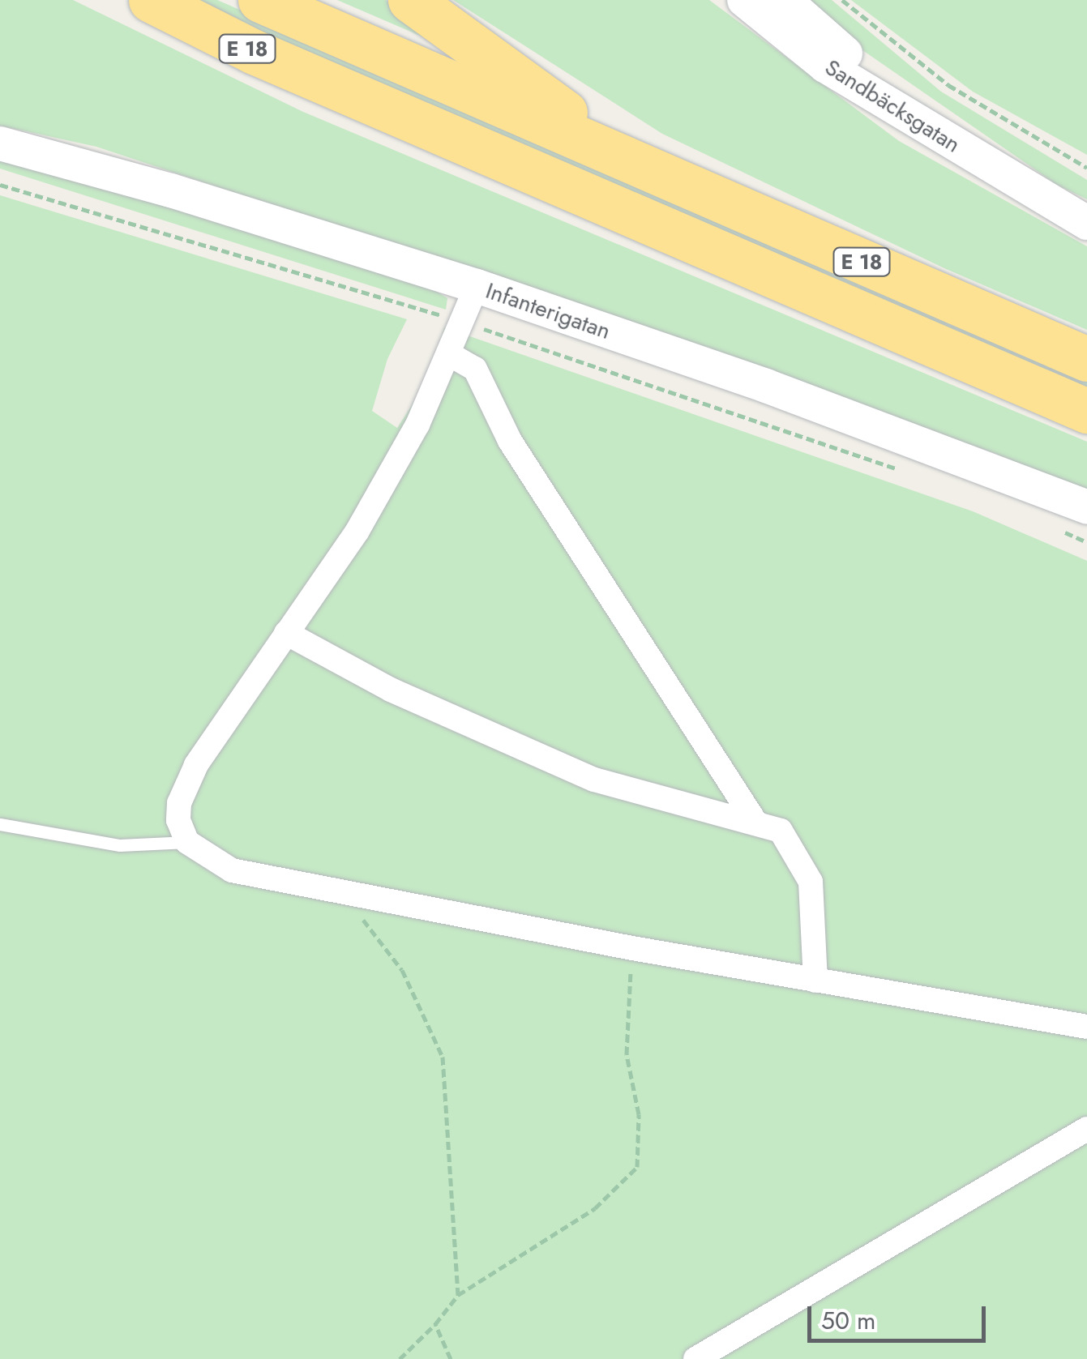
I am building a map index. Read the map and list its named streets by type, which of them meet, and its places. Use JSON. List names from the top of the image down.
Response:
{
  "streets": {
    "highway": ["E 18"],
    "street": ["Sandbäcksgatan", "Infanterigatan"]
  },
  "scale_bar": "50 m"
}
